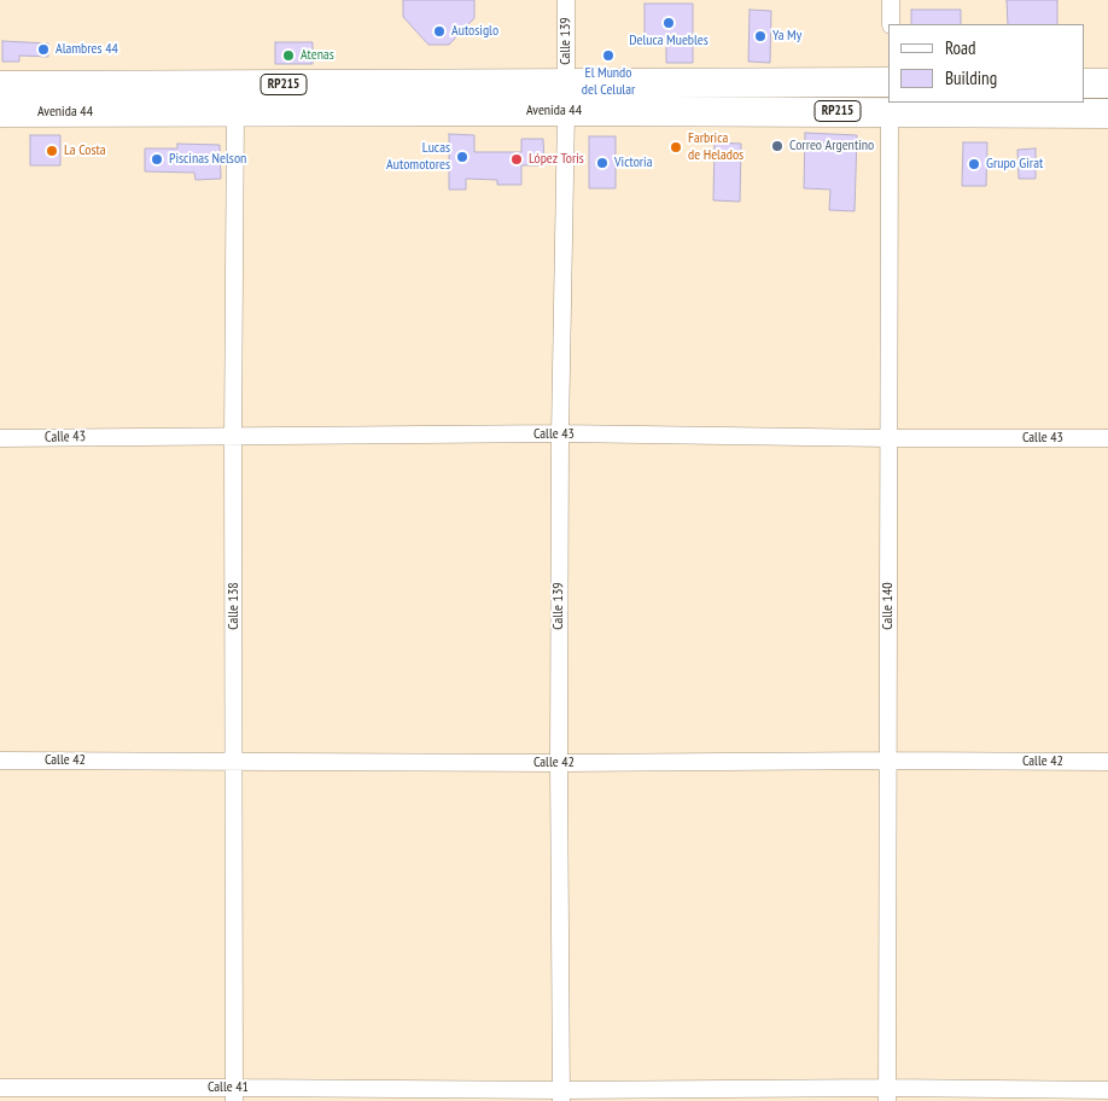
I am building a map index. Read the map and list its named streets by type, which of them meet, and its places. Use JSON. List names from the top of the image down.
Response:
{
  "streets": {
    "highway": ["RP215", "Avenida 44"],
    "street": [
      "Calle 139",
      "Calle 43",
      "Calle 138",
      "Calle 140",
      "Calle 42",
      "Calle 41"
    ]
  },
  "crossings": [
    ["Calle 139", "Avenida 44"],
    ["Calle 139", "Calle 43"],
    ["Calle 139", "Calle 42"],
    ["Calle 139", "Calle 41"],
    ["Avenida 44", "Calle 138"],
    ["Avenida 44", "Calle 140"],
    ["Calle 43", "Calle 138"],
    ["Calle 43", "Calle 140"],
    ["Calle 138", "Calle 42"],
    ["Calle 138", "Calle 41"],
    ["Calle 140", "Calle 42"],
    ["Calle 140", "Calle 41"]
  ],
  "places": [
    "Deluca Muebles",
    "Autosiglo",
    "Ya My",
    "Alambres 44",
    "Atenas",
    "El Mundo del Celular",
    "Correo Argentino",
    "Farbrica de Helados",
    "La Costa",
    "Lucas Automotores",
    "Piscinas Nelson",
    "López Toris",
    "Victoria",
    "Grupo Girat"
  ],
  "legend": ["Road", "Building"]
}
